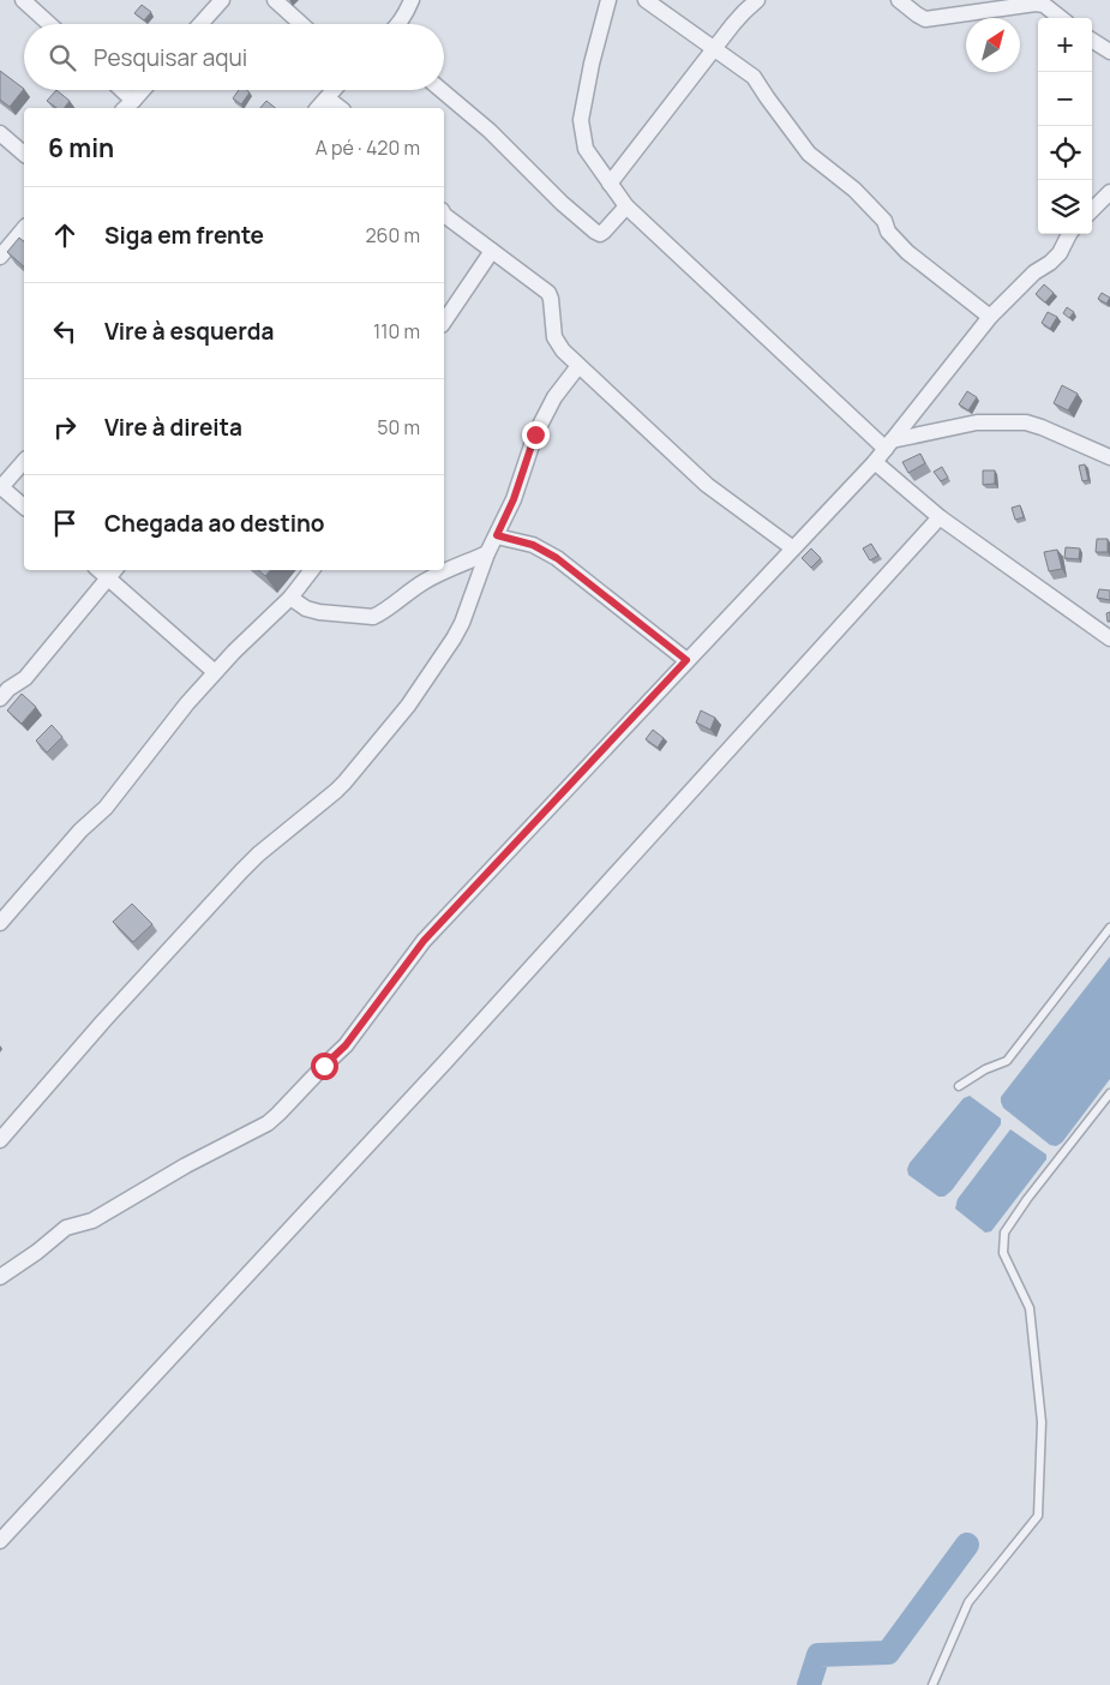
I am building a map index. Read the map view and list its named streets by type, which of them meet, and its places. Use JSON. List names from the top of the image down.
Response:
{
  "north": "top right",
  "page": {
    "map_buttons": ["+", "−"],
    "search": "Pesquisar aqui",
    "heading": ["6 min", "A pé · 420 m"],
    "list": [
      ["Siga em frente", "260 m"],
      ["Vire à esquerda", "110 m"],
      ["Vire à direita", "50 m"],
      "Chegada ao destino"
    ]
  }
}
